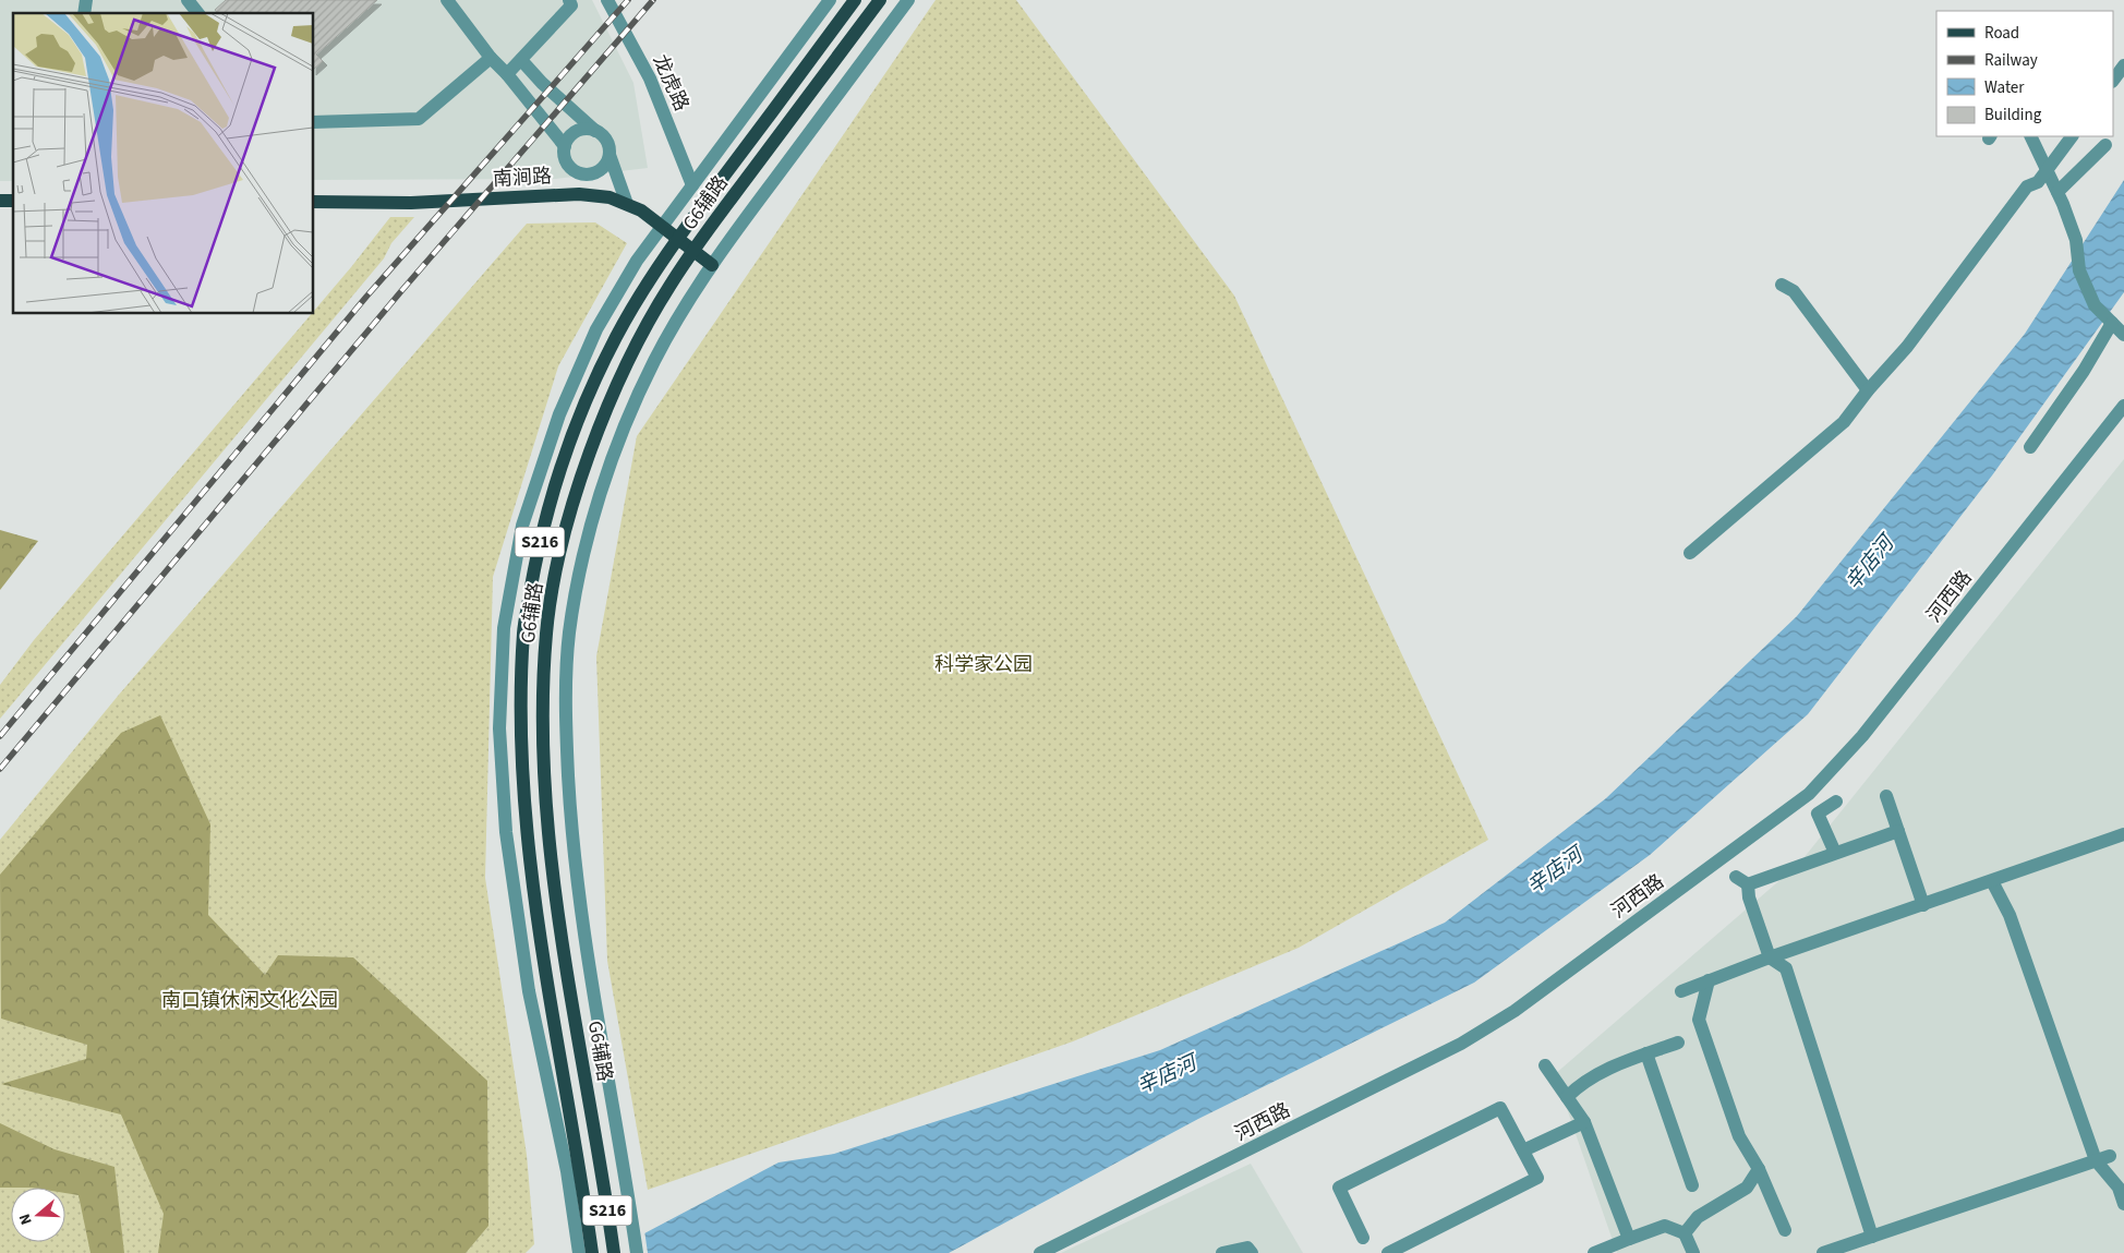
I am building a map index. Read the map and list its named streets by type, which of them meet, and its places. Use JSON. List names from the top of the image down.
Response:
{
  "streets": {
    "main road": ["南涧路", "G6辅路", "S216"],
    "street": ["龙虎路", "河西路"]
  },
  "crossings": [
    ["龙虎路", "G6辅路"],
    ["南涧路", "G6辅路"]
  ],
  "water": ["辛店河"],
  "parks": ["科学家公园", "南口镇休闲文化公园"],
  "legend": [
    "Road",
    "Railway",
    "Water",
    "Building"
  ],
  "north": "left"
}
